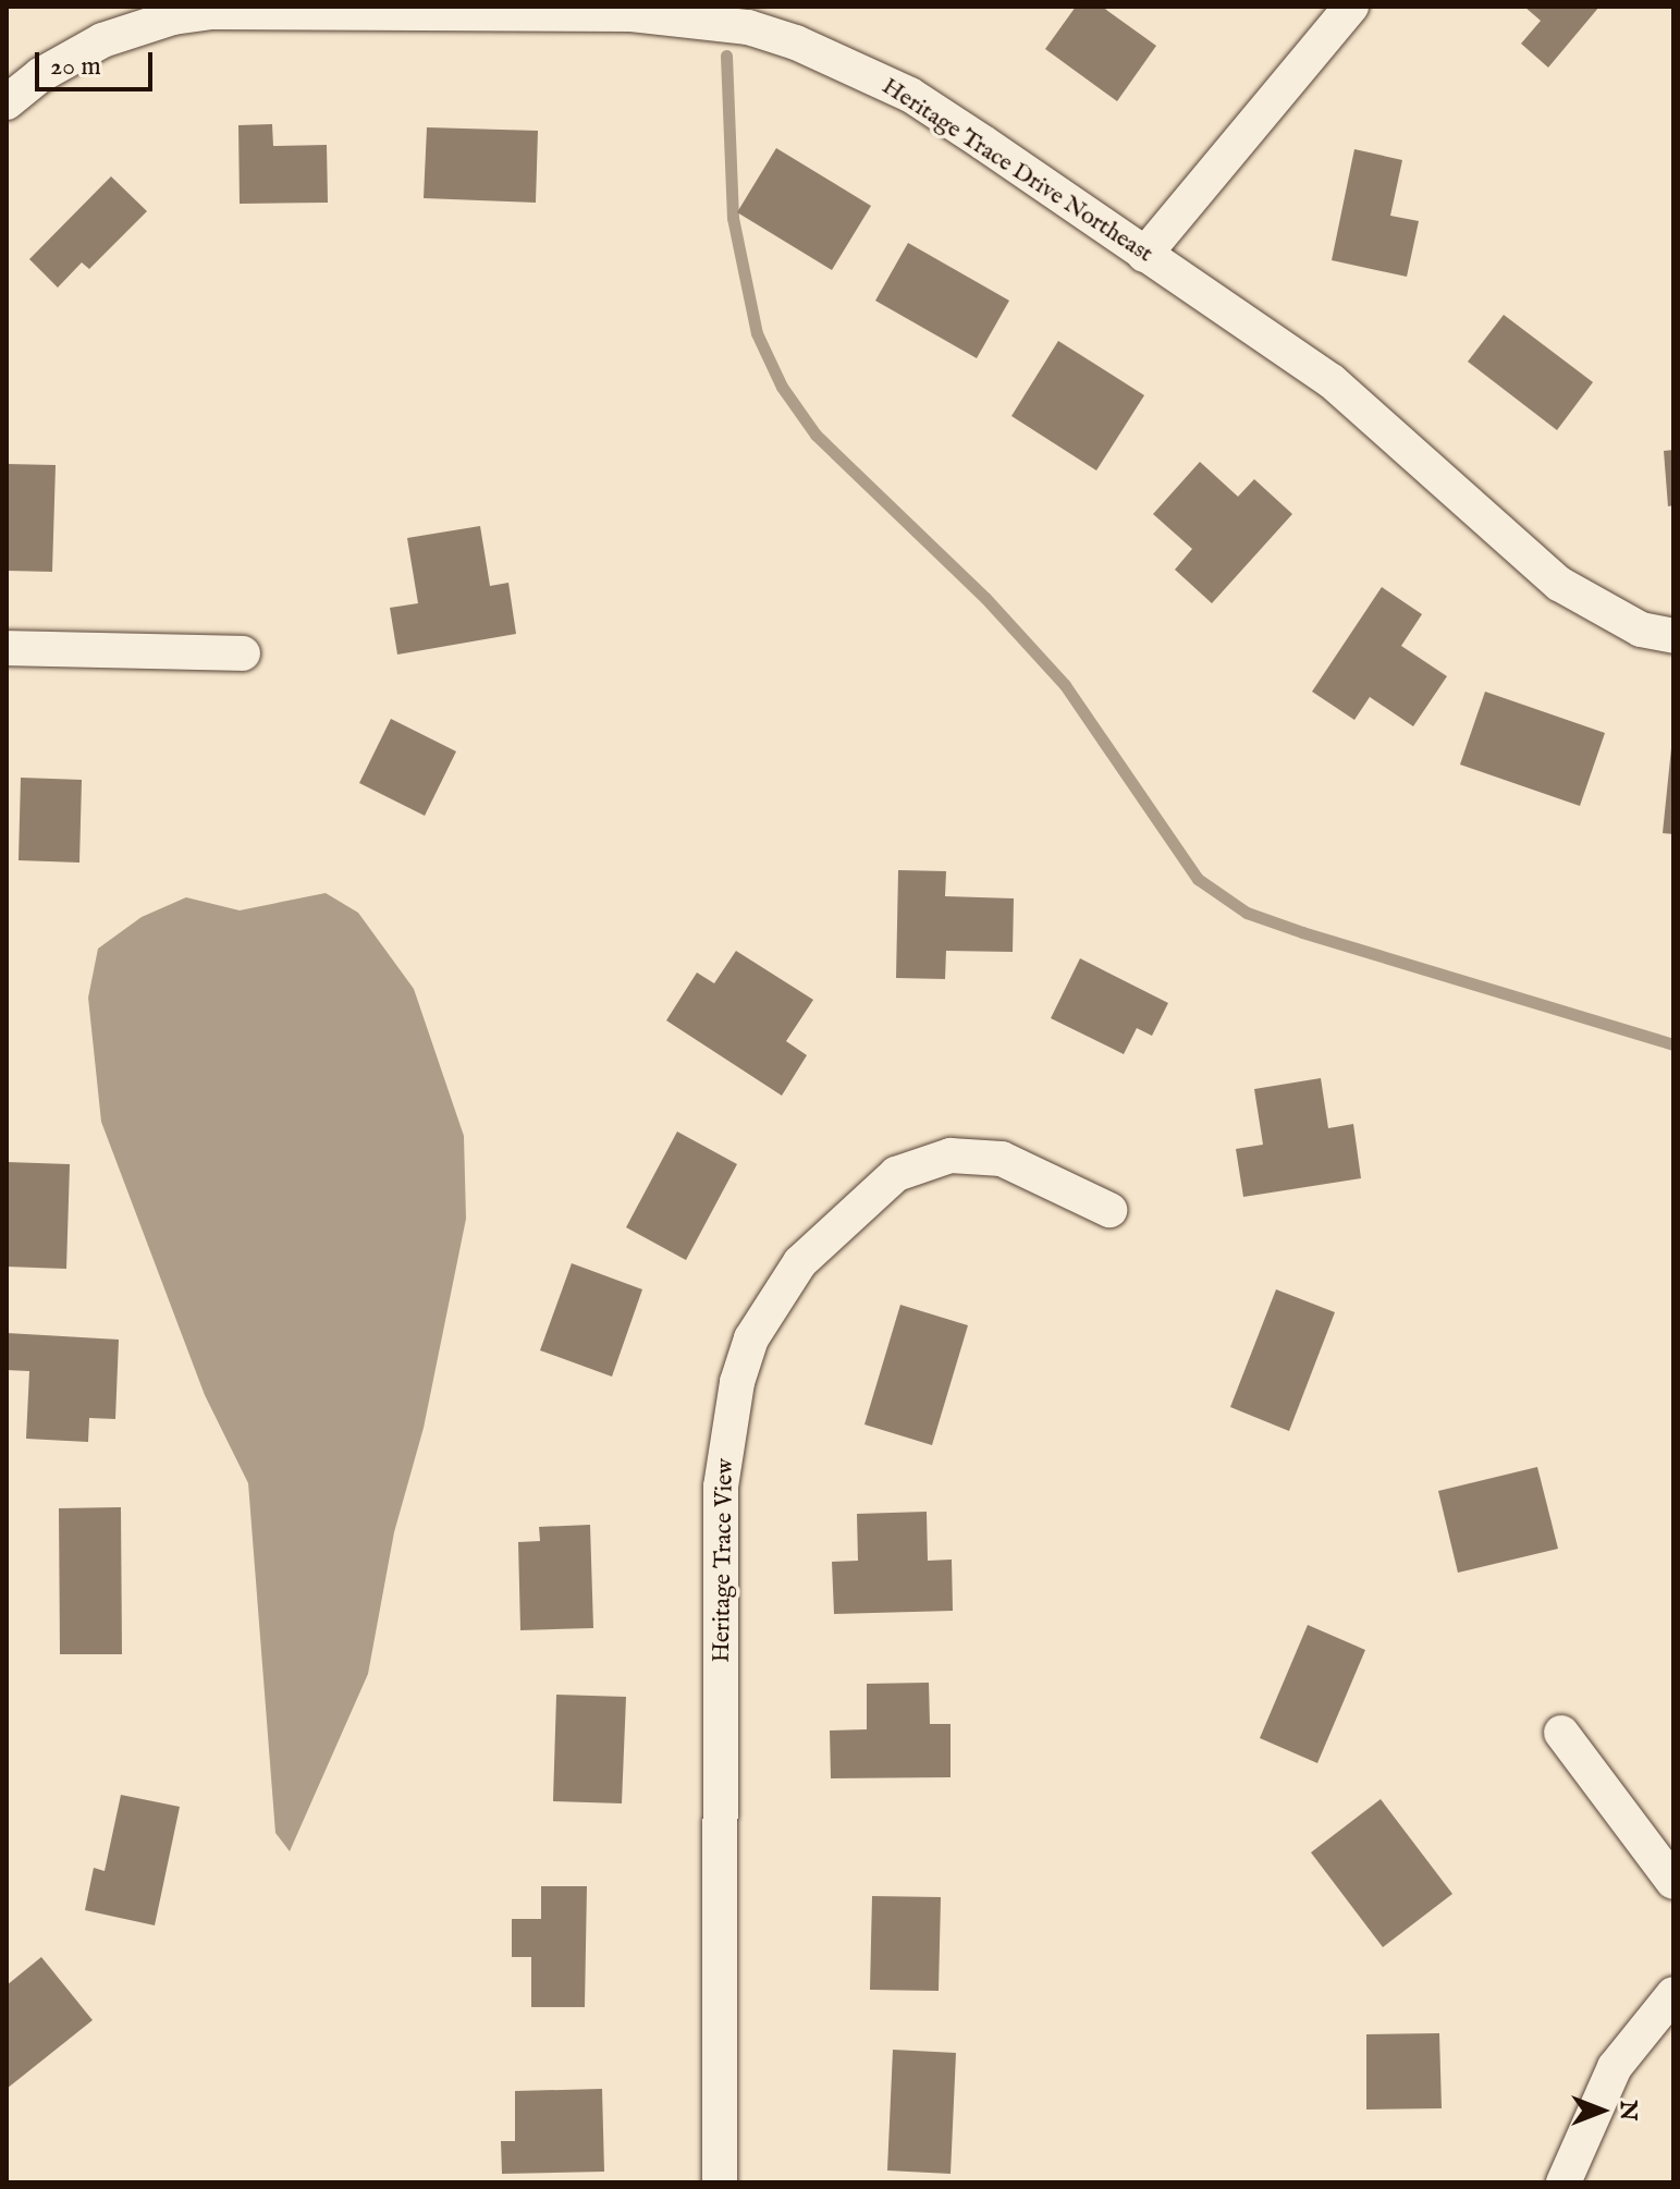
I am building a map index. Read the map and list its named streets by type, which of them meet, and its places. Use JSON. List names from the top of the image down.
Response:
{
  "streets": {
    "street": ["Heritage Trace Drive Northeast", "Heritage Trace View"]
  },
  "scale_bar": "20 m",
  "north": "right"
}
